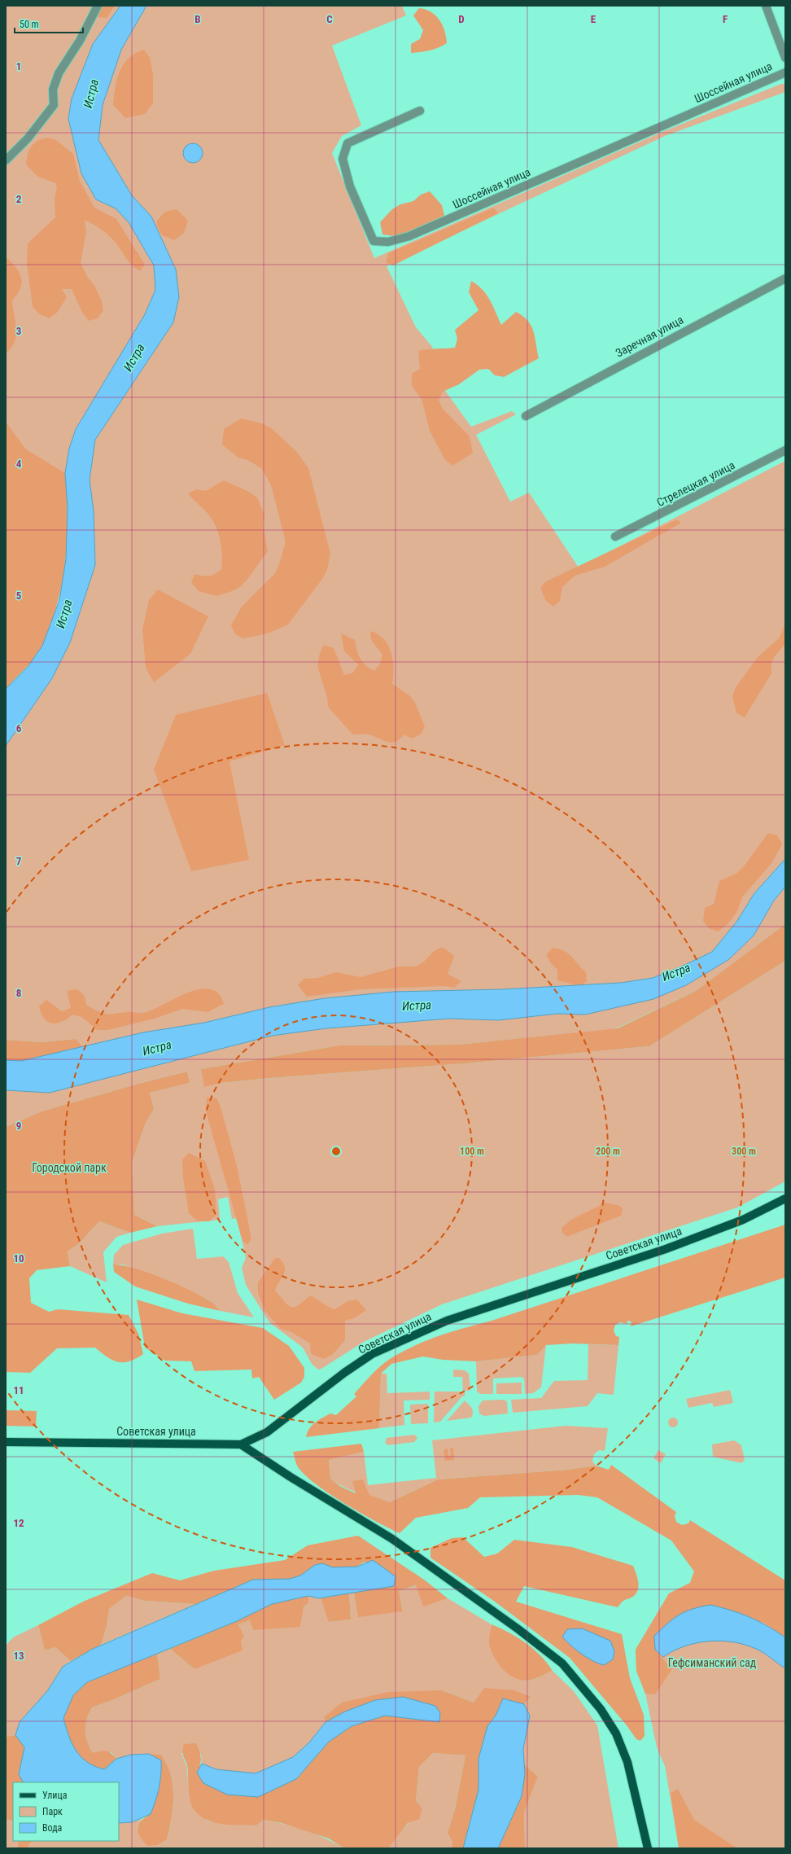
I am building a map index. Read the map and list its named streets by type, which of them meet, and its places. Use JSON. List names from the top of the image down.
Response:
{
  "streets": {
    "main road": ["Советская улица"],
    "street": ["Шоссейная улица", "Заречная улица", "Стрелецкая улица"]
  },
  "water": ["Истра"],
  "parks": ["Городской парк", "Гефсиманский сад"],
  "legend": ["Улица", "Парк", "Вода"],
  "scale_bar": "50 m",
  "grid": {
    "columns": [
      "B",
      "C",
      "D",
      "E",
      "F"
    ],
    "rows": [
      "1",
      "2",
      "3",
      "4",
      "5",
      "6",
      "7",
      "8",
      "9",
      "10",
      "11",
      "12",
      "13"
    ]
  },
  "rings": ["100 m", "200 m", "300 m"]
}
